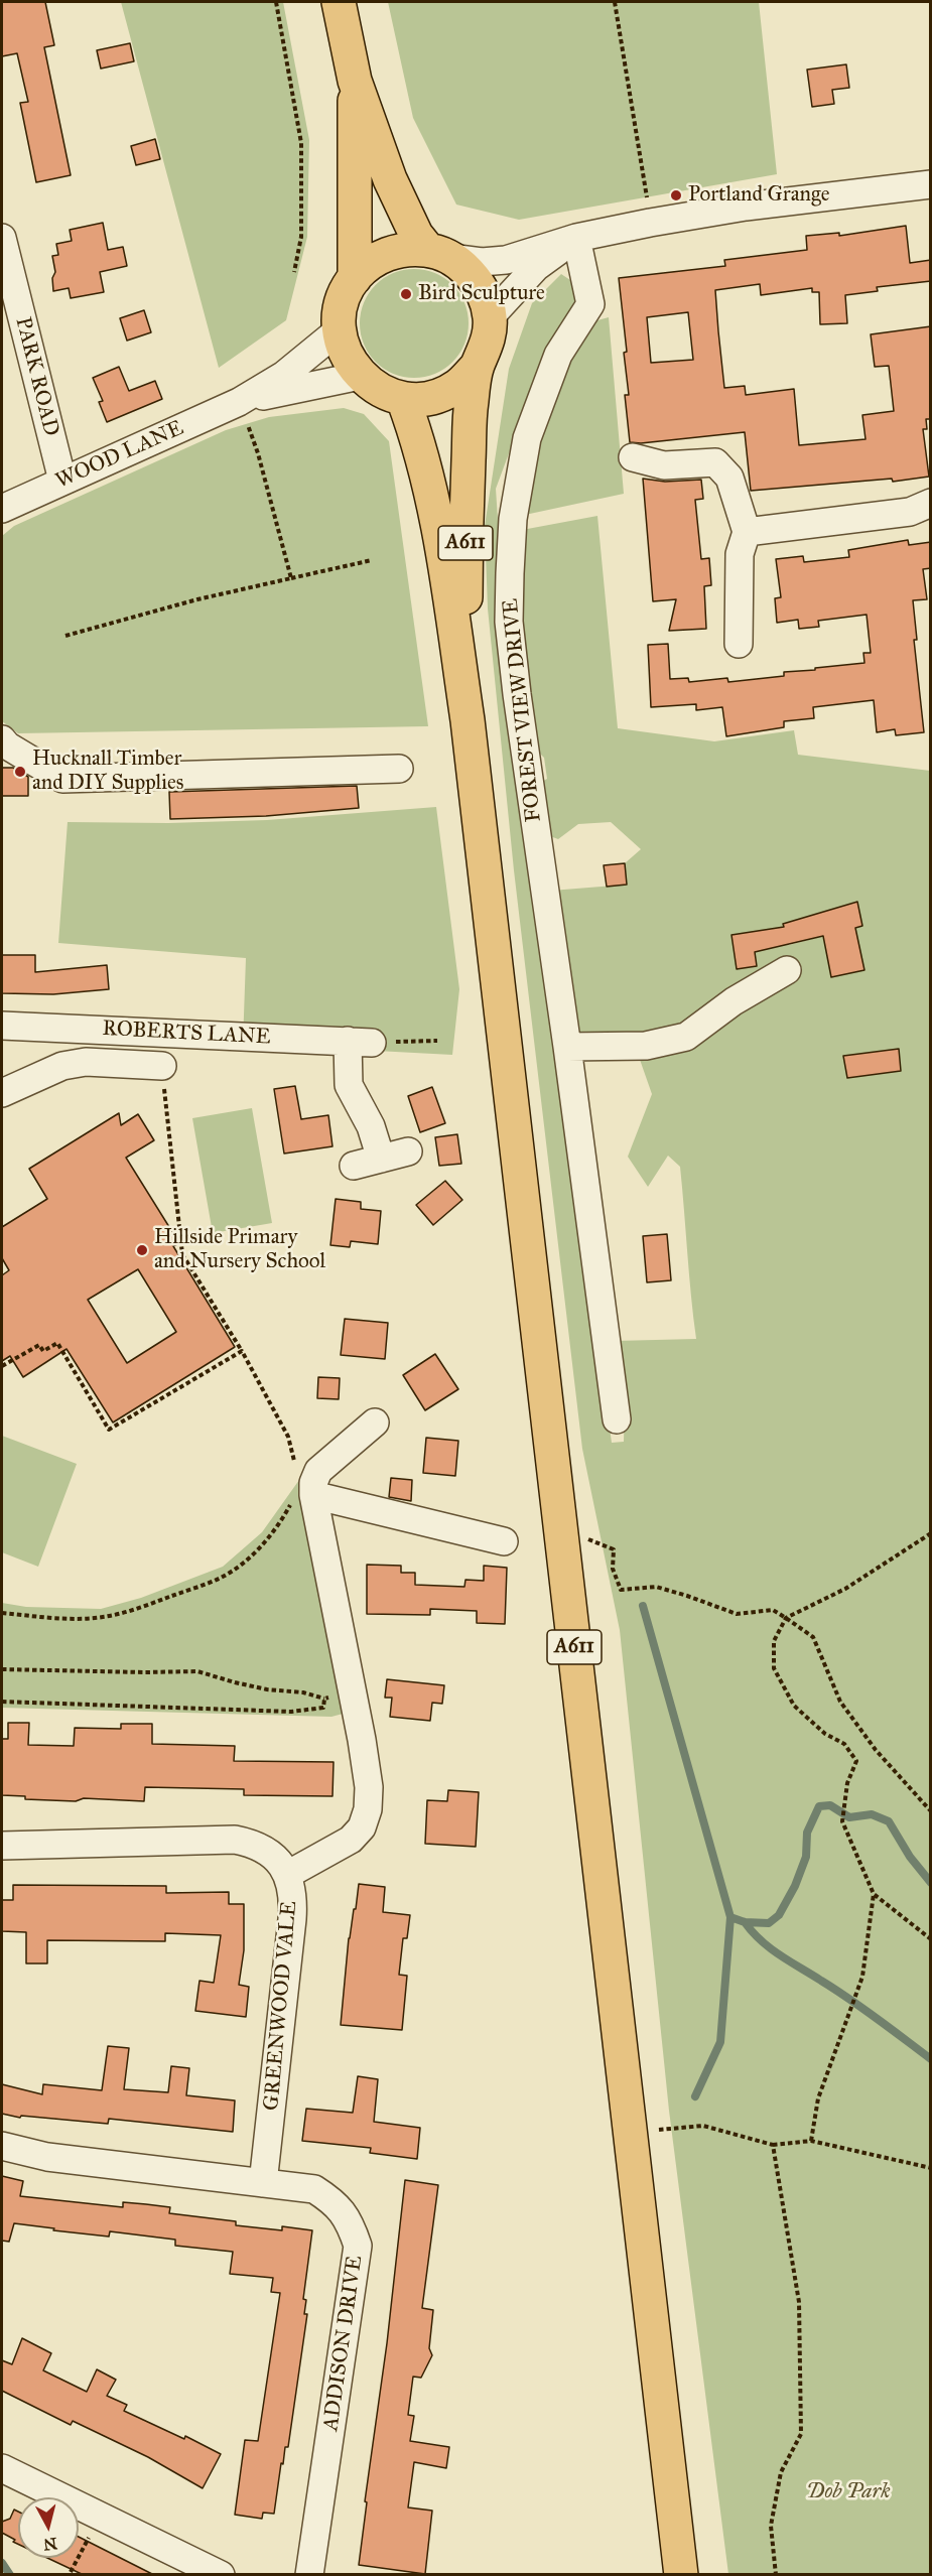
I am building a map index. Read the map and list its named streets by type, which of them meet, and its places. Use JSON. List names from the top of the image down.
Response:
{
  "streets": {
    "main road": ["A611"],
    "street": [
      "PARK ROAD",
      "WOOD LANE",
      "FOREST VIEW DRIVE",
      "ROBERTS LANE",
      "GREENWOOD VALE",
      "ADDISON DRIVE"
    ]
  },
  "crossings": [
    ["PARK ROAD", "WOOD LANE"],
    ["WOOD LANE", "A611"],
    ["GREENWOOD VALE", "ADDISON DRIVE"]
  ],
  "parks": ["Dob Park"],
  "places": [
    "Portland Grange",
    "Bird Sculpture",
    "Hucknall Timber and DIY Supplies",
    "Hillside Primary and Nursery School"
  ],
  "north": "bottom"
}
